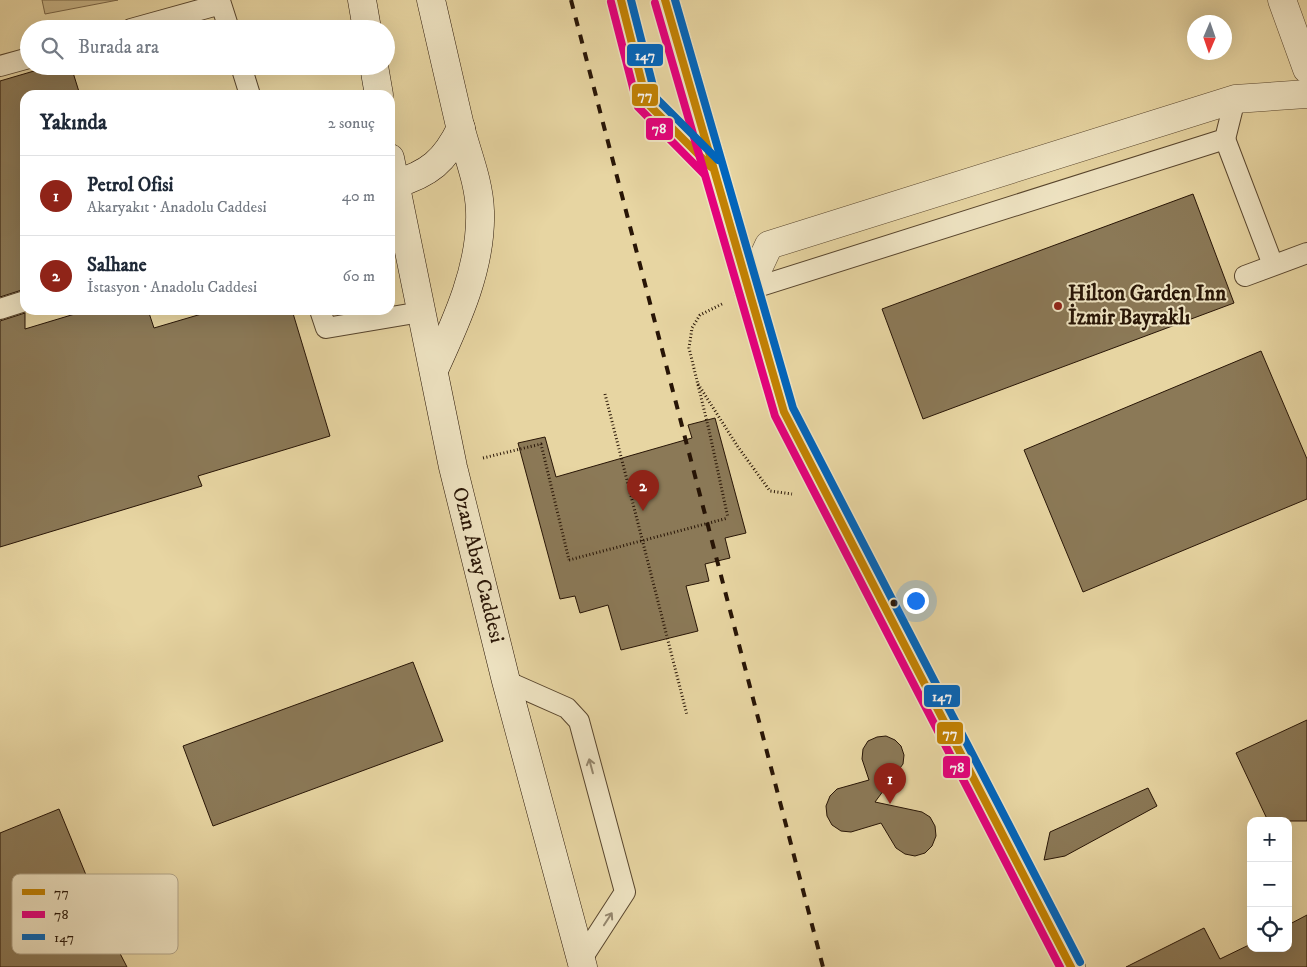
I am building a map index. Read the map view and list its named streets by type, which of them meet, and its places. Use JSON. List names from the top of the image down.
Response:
{
  "streets": {
    "main road": ["Ozan Abay Caddesi"]
  },
  "places": ["Hilton Garden Inn İzmir Bayraklı"],
  "lines": ["transit line 77", "transit line 147", "transit line 78"],
  "legend": ["77", "78", "147"],
  "north": "bottom",
  "page": {
    "search": "Burada ara",
    "heading": ["Yakında", "2 sonuç"],
    "list": [
      {
        "mark": "1",
        "name": "Petrol Ofisi",
        "note": "Akaryakıt · Anadolu Caddesi",
        "value": "40 m"
      },
      {
        "mark": "2",
        "name": "Salhane",
        "note": "İstasyon · Anadolu Caddesi",
        "value": "60 m"
      }
    ],
    "pins": ["2", "1"],
    "map_buttons": ["+", "−"]
  }
}
